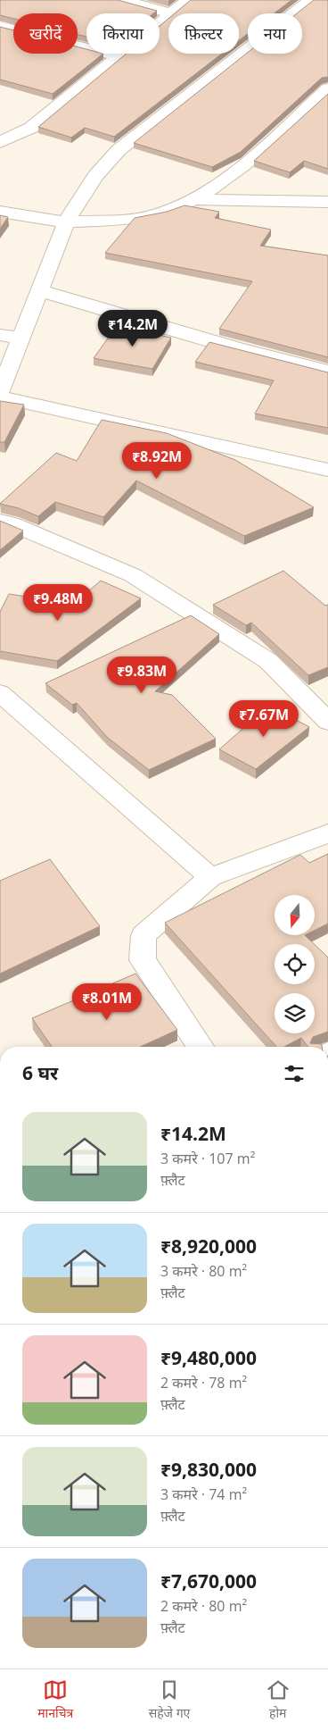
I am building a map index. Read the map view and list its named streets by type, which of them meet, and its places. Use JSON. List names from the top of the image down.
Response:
{
  "north": "bottom",
  "page": {
    "chip": [
      "खरीदें",
      "किराया",
      "फ़िल्टर",
      "नया"
    ],
    "price": [
      "₹14.2M",
      "₹8.92M",
      "₹9.48M",
      "₹9.83M",
      "₹7.67M",
      "₹8.01M"
    ],
    "heading": "6 घर",
    "list": [
      {
        "name": "₹14.2M",
        "note": "3 कमरे · 107 m² · फ़्लैट"
      },
      {
        "name": "₹8,920,000",
        "note": "3 कमरे · 80 m² · फ़्लैट"
      },
      {
        "name": "₹9,480,000",
        "note": "2 कमरे · 78 m² · फ़्लैट"
      },
      {
        "name": "₹9,830,000",
        "note": "3 कमरे · 74 m² · फ़्लैट"
      },
      {
        "name": "₹7,670,000",
        "note": "2 कमरे · 80 m² · फ़्लैट"
      }
    ],
    "tabs": ["मानचित्र", "सहेजे गए", "होम"]
  }
}
